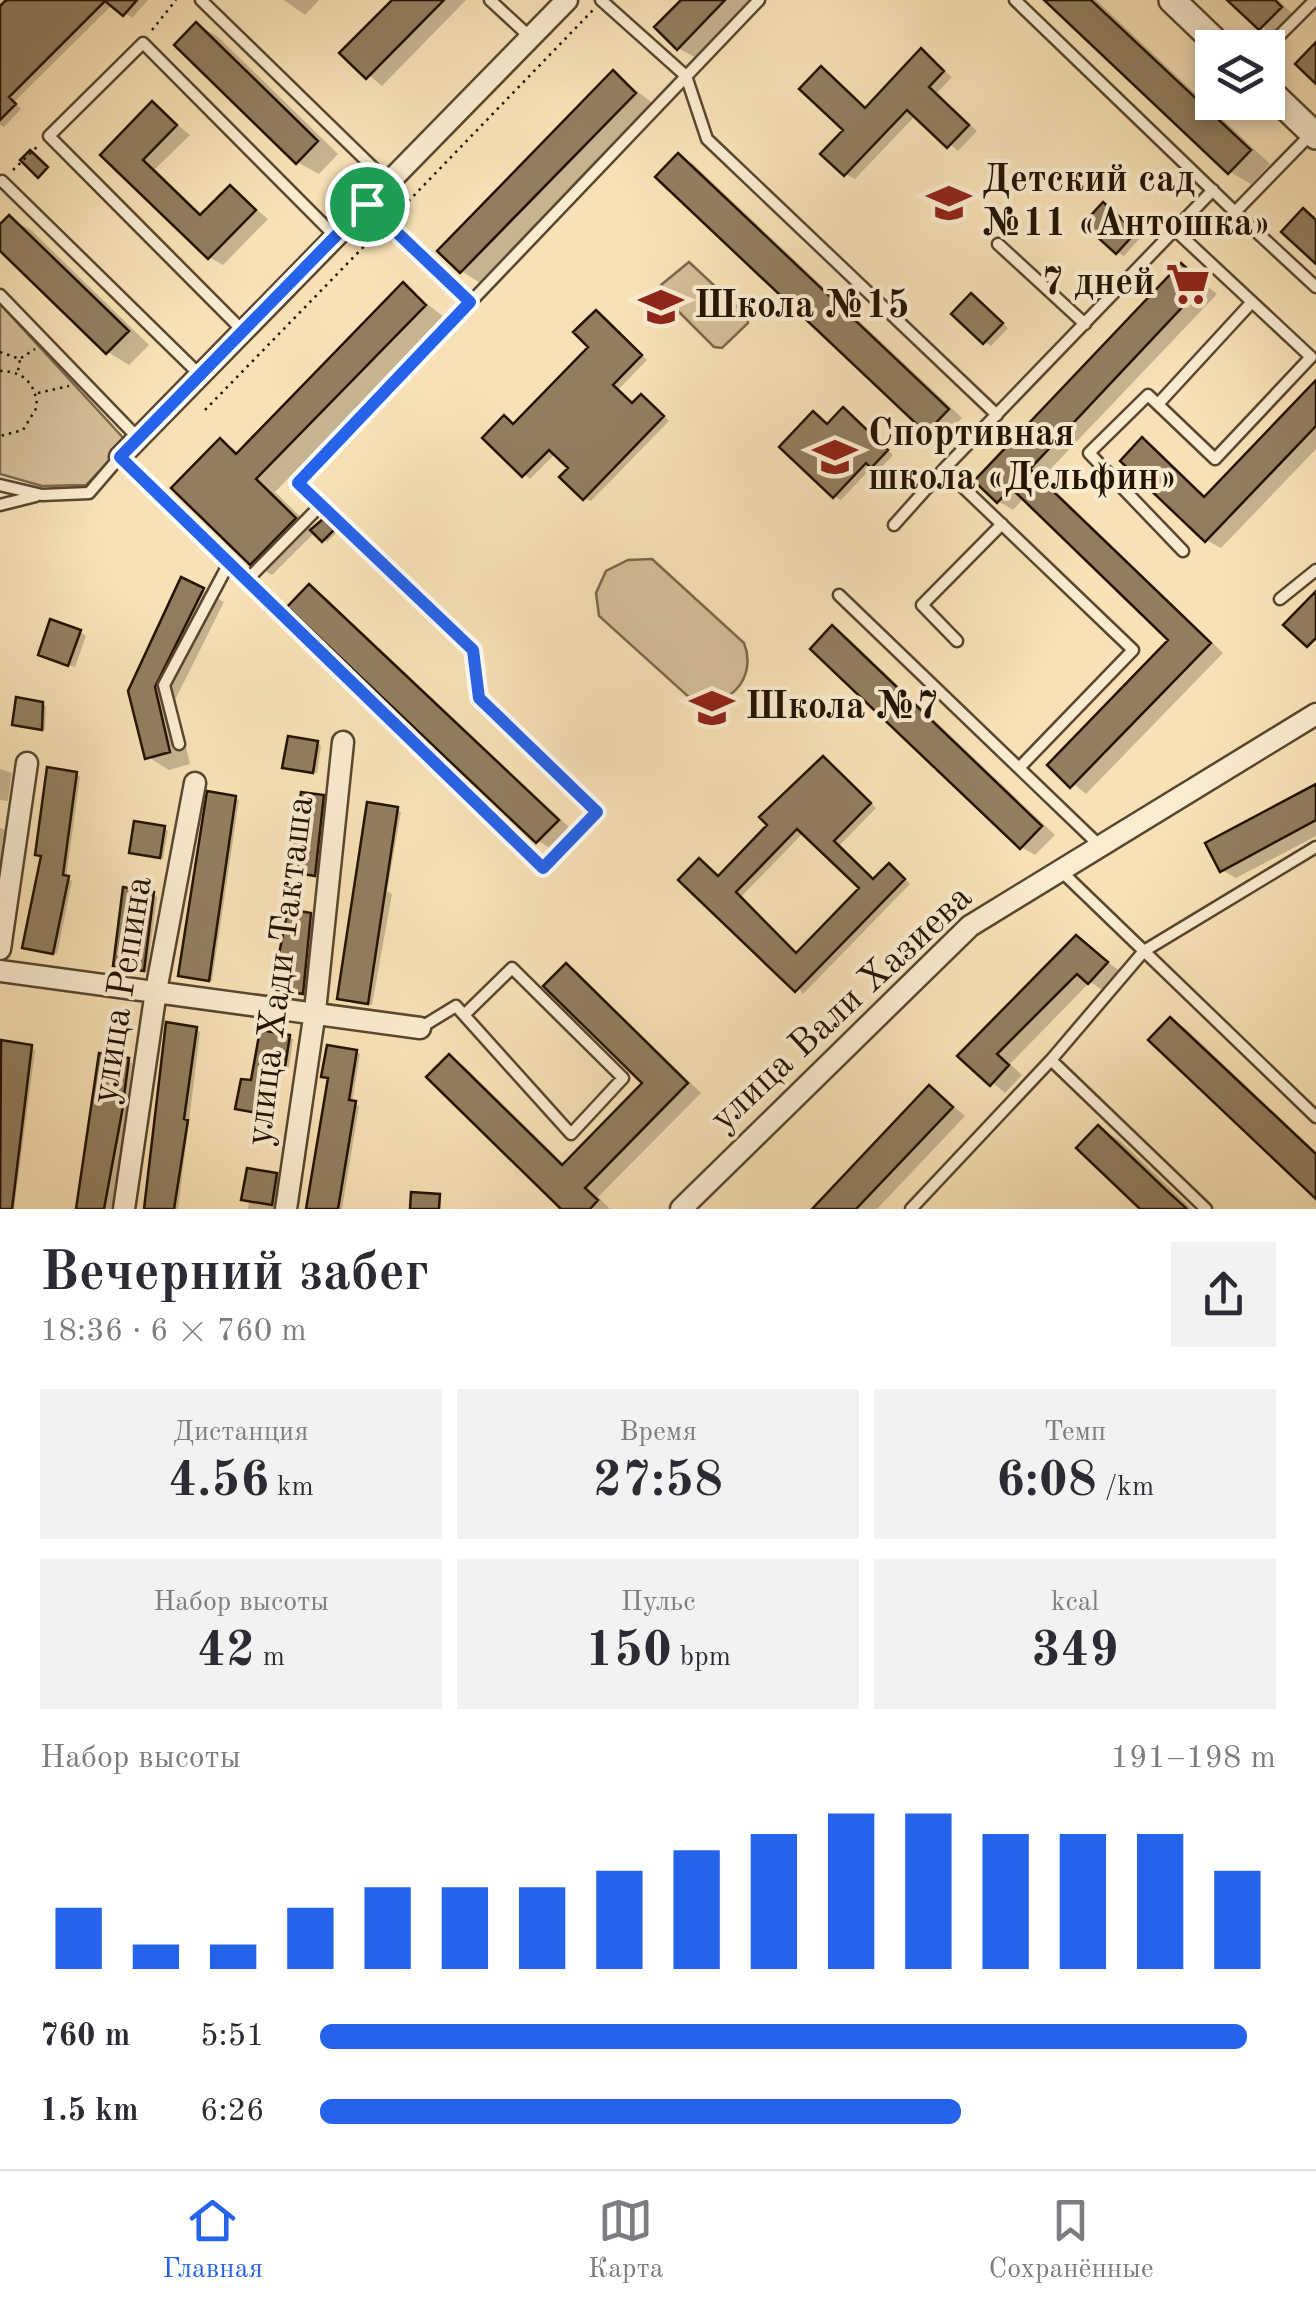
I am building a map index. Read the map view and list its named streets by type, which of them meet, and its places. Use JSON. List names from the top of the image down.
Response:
{
  "streets": {
    "street": ["улица Хади Такташа", "улица Репина", "улица Вали Хазиева"]
  },
  "places": {
    "school or university": [
      "Детский сад №11 «Антошка»",
      "Школа №15",
      "Спортивная школа «Дельфин»",
      "Школа №7"
    ],
    "supermarket": ["7 дней"]
  },
  "page": {
    "heading": ["Вечерний забег", "18:36 · 6 × 760 m"],
    "stats": [
      ["Дистанция", "4.56 km"],
      ["Время", "27:58"],
      ["Темп", "6:08 /km"],
      ["Набор высоты", "42 m"],
      ["Пульс", "150 bpm"],
      ["kcal", "349"]
    ],
    "chart": ["Набор высоты", "191–198 m"],
    "list": [
      {
        "name": "760 m",
        "note": "5:51"
      },
      {
        "name": "1.5 km",
        "note": "6:26"
      }
    ],
    "tabs": ["Главная", "Карта", "Сохранённые"]
  }
}
